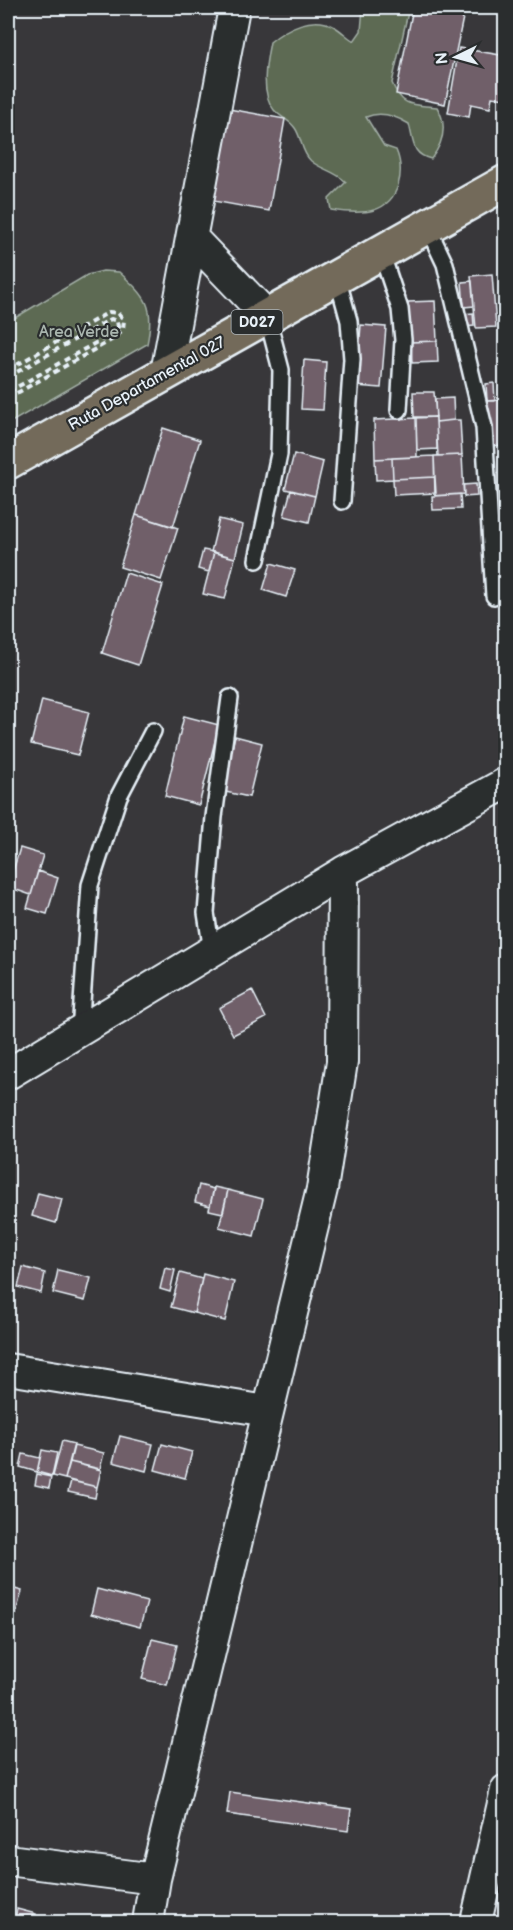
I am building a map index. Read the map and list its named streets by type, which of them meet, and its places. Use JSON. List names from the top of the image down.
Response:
{
  "streets": {
    "main road": ["D027", "Ruta Departamental 027"]
  },
  "parks": ["Area Verde"],
  "north": "left"
}
